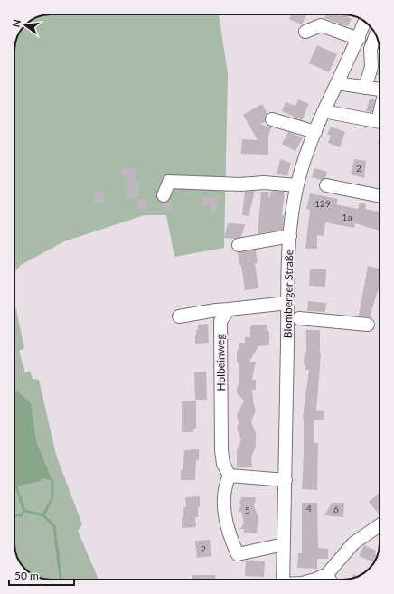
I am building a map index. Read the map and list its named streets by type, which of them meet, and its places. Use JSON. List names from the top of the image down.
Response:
{
  "streets": {
    "street": ["Blomberger Straße", "Holbeinweg"]
  },
  "house_numbers": [
    "2",
    "129",
    "1a",
    "4",
    "6",
    "5",
    "2"
  ],
  "scale_bar": "50 m",
  "north": "left"
}
